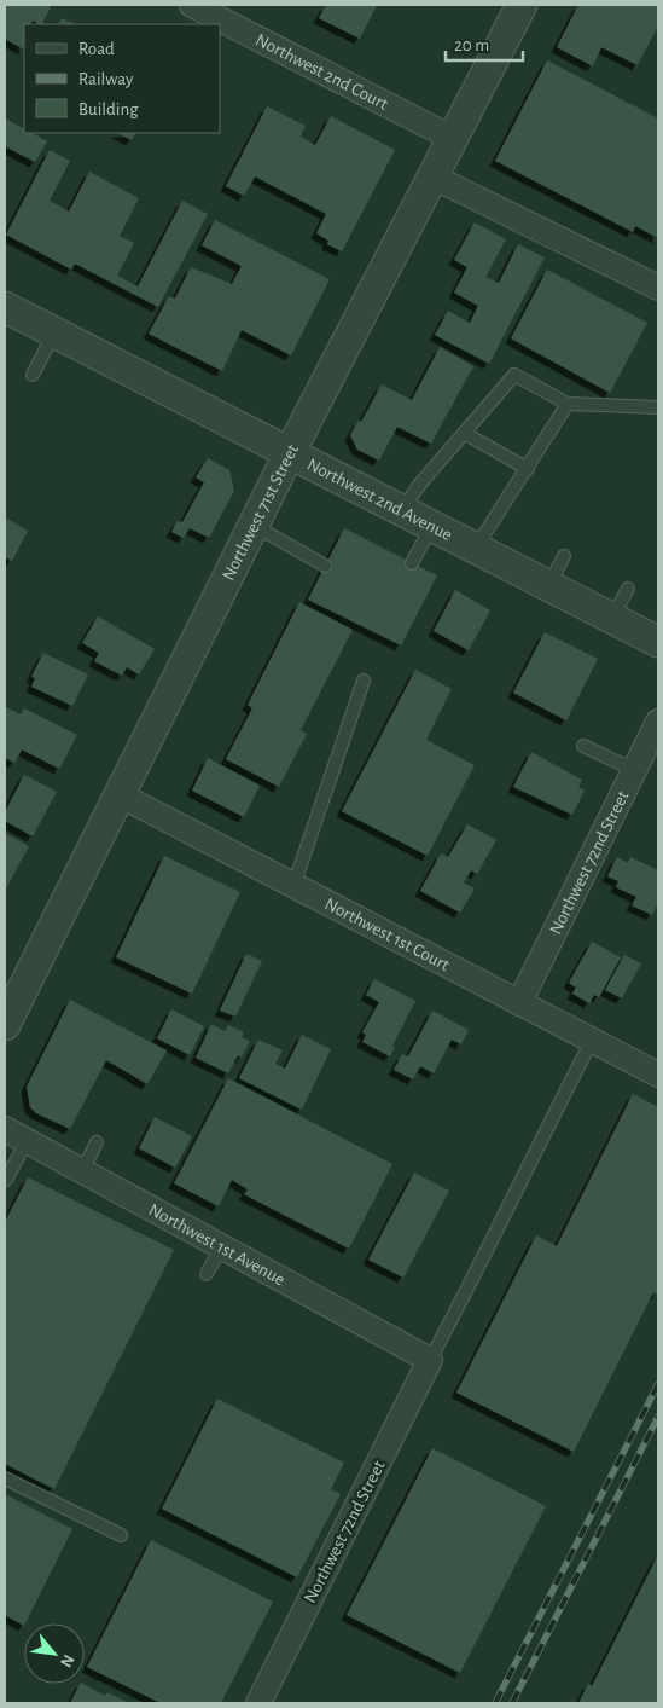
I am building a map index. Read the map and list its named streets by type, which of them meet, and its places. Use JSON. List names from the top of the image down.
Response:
{
  "streets": {
    "street": [
      "Northwest 2nd Court",
      "Northwest 2nd Avenue",
      "Northwest 71st Street",
      "Northwest 72nd Street",
      "Northwest 1st Court",
      "Northwest 1st Avenue"
    ]
  },
  "crossings": [
    ["Northwest 2nd Court", "Northwest 71st Street"],
    ["Northwest 2nd Avenue", "Northwest 71st Street"],
    ["Northwest 71st Street", "Northwest 1st Court"],
    ["Northwest 72nd Street", "Northwest 1st Court"],
    ["Northwest 72nd Street", "Northwest 1st Avenue"]
  ],
  "legend": ["Road", "Railway", "Building"],
  "scale_bar": "20 m",
  "north": "bottom right"
}
